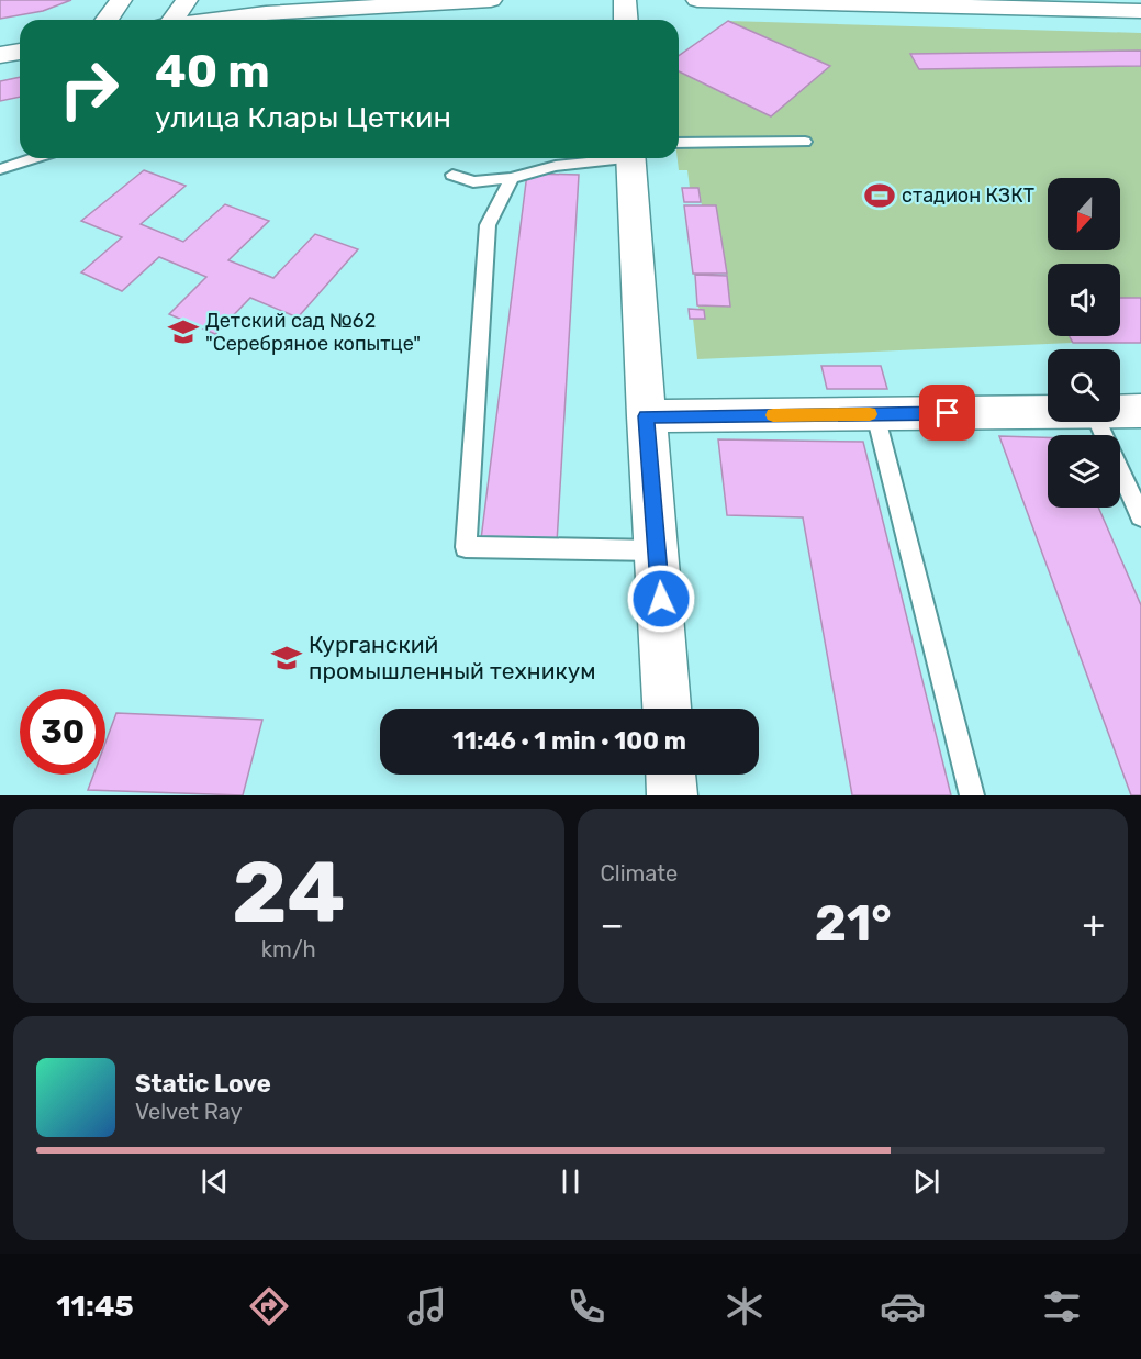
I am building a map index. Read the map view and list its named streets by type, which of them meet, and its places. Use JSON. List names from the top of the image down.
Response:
{
  "places": {
    "sports": ["стадион КЗКТ"],
    "school or university": ["Детский сад №62 \"Серебряное копытце\"", "Курганский промышленный техникум"]
  },
  "north": "bottom",
  "page": {
    "turn": ["40 m", "улица Клары Цеткин"],
    "limit": "30",
    "trip": "11:46 · 1 min · 100 m",
    "tile": [
      ["24", "km/h"],
      "Climate"
    ],
    "heat": ["−", "21°", "+"],
    "song": ["Static Love", "Velvet Ray"],
    "tabs": "11:45"
  }
}
